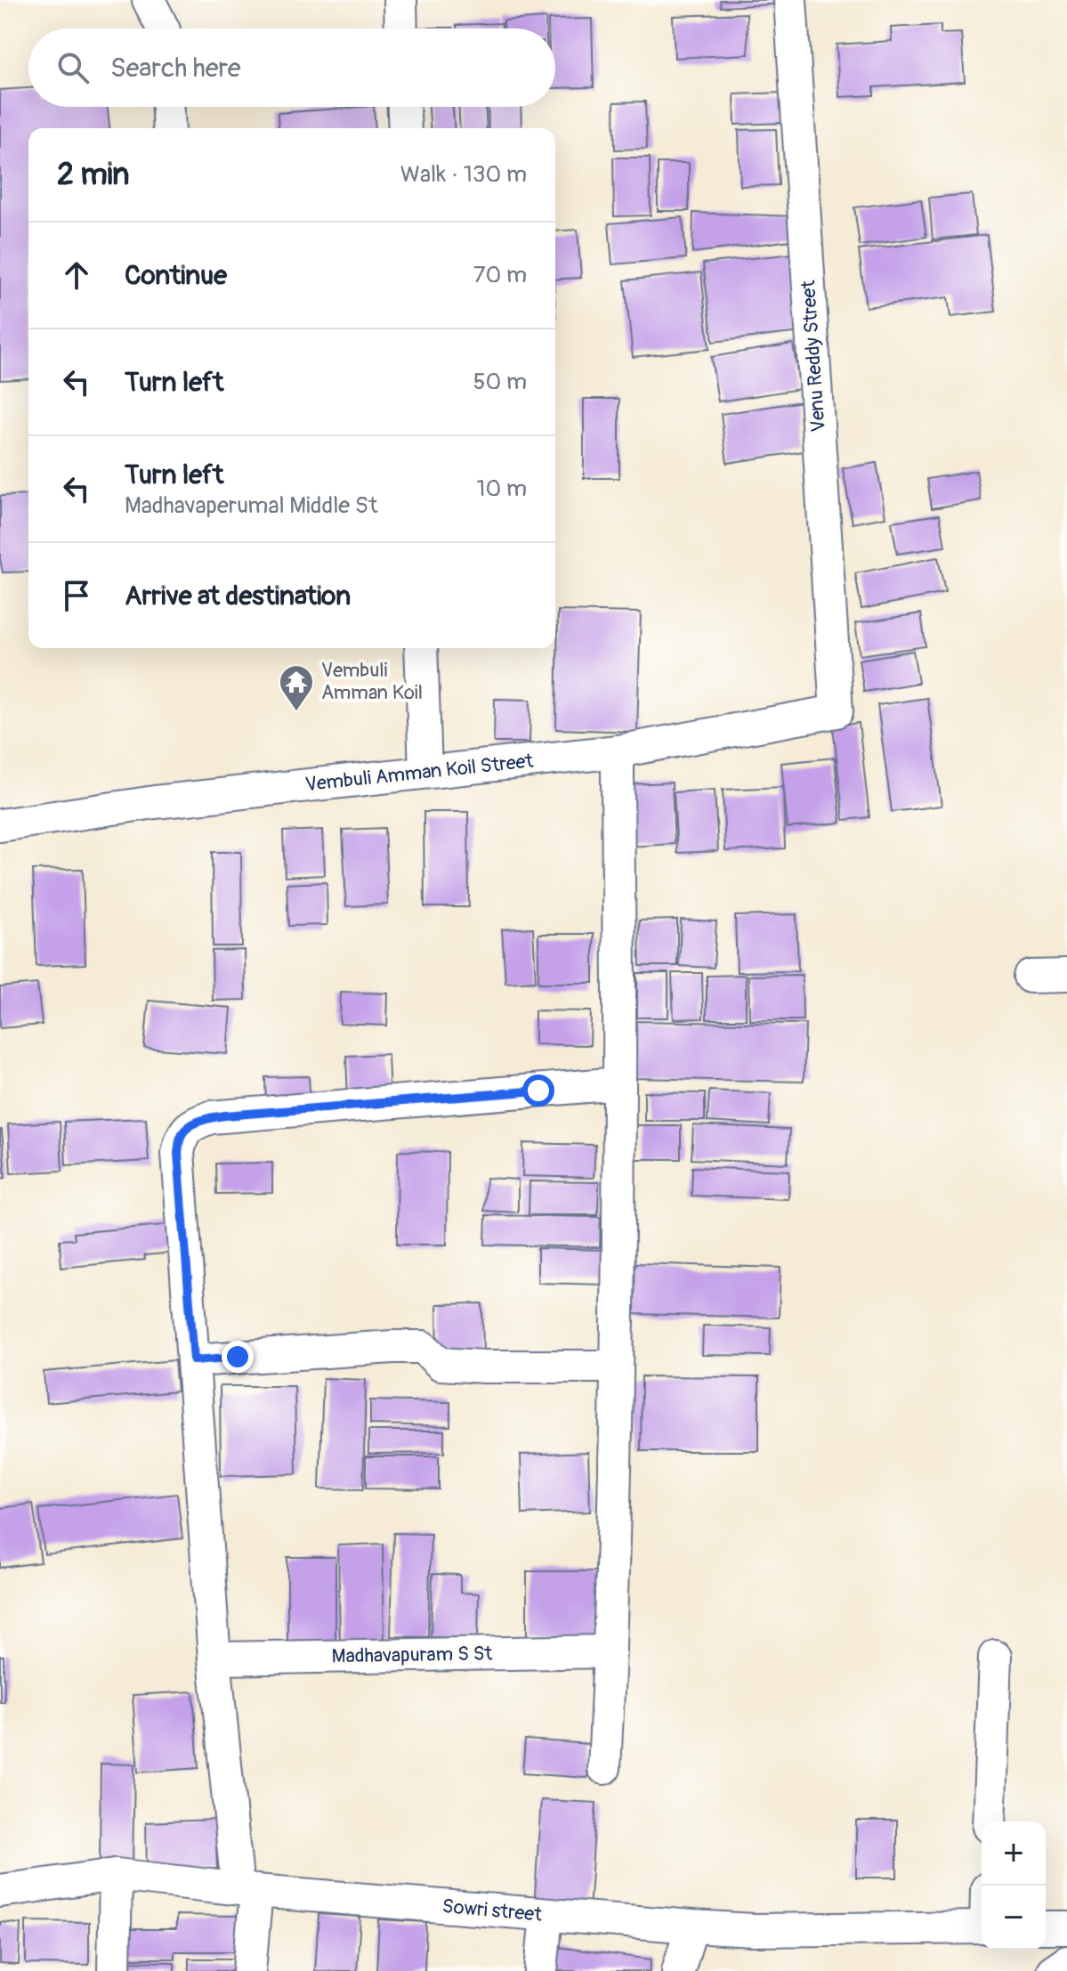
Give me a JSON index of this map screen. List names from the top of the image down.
{
  "streets": {
    "street": [
      "Venu Reddy Street",
      "Vembuli Amman Koil Street",
      "Madhavapuram S St",
      "Sowri street"
    ]
  },
  "crossings": [
    ["Venu Reddy Street", "Vembuli Amman Koil Street"]
  ],
  "places": {
    "temple": ["Vembuli Amman Koil"]
  },
  "page": {
    "search": "Search here",
    "heading": ["2 min", "Walk · 130 m"],
    "list": [
      ["Continue", "70 m"],
      ["Turn left", "50 m"],
      ["Turn left", "Madhavaperumal Middle St", "10 m"],
      "Arrive at destination"
    ],
    "map_buttons": ["+", "−"]
  }
}
